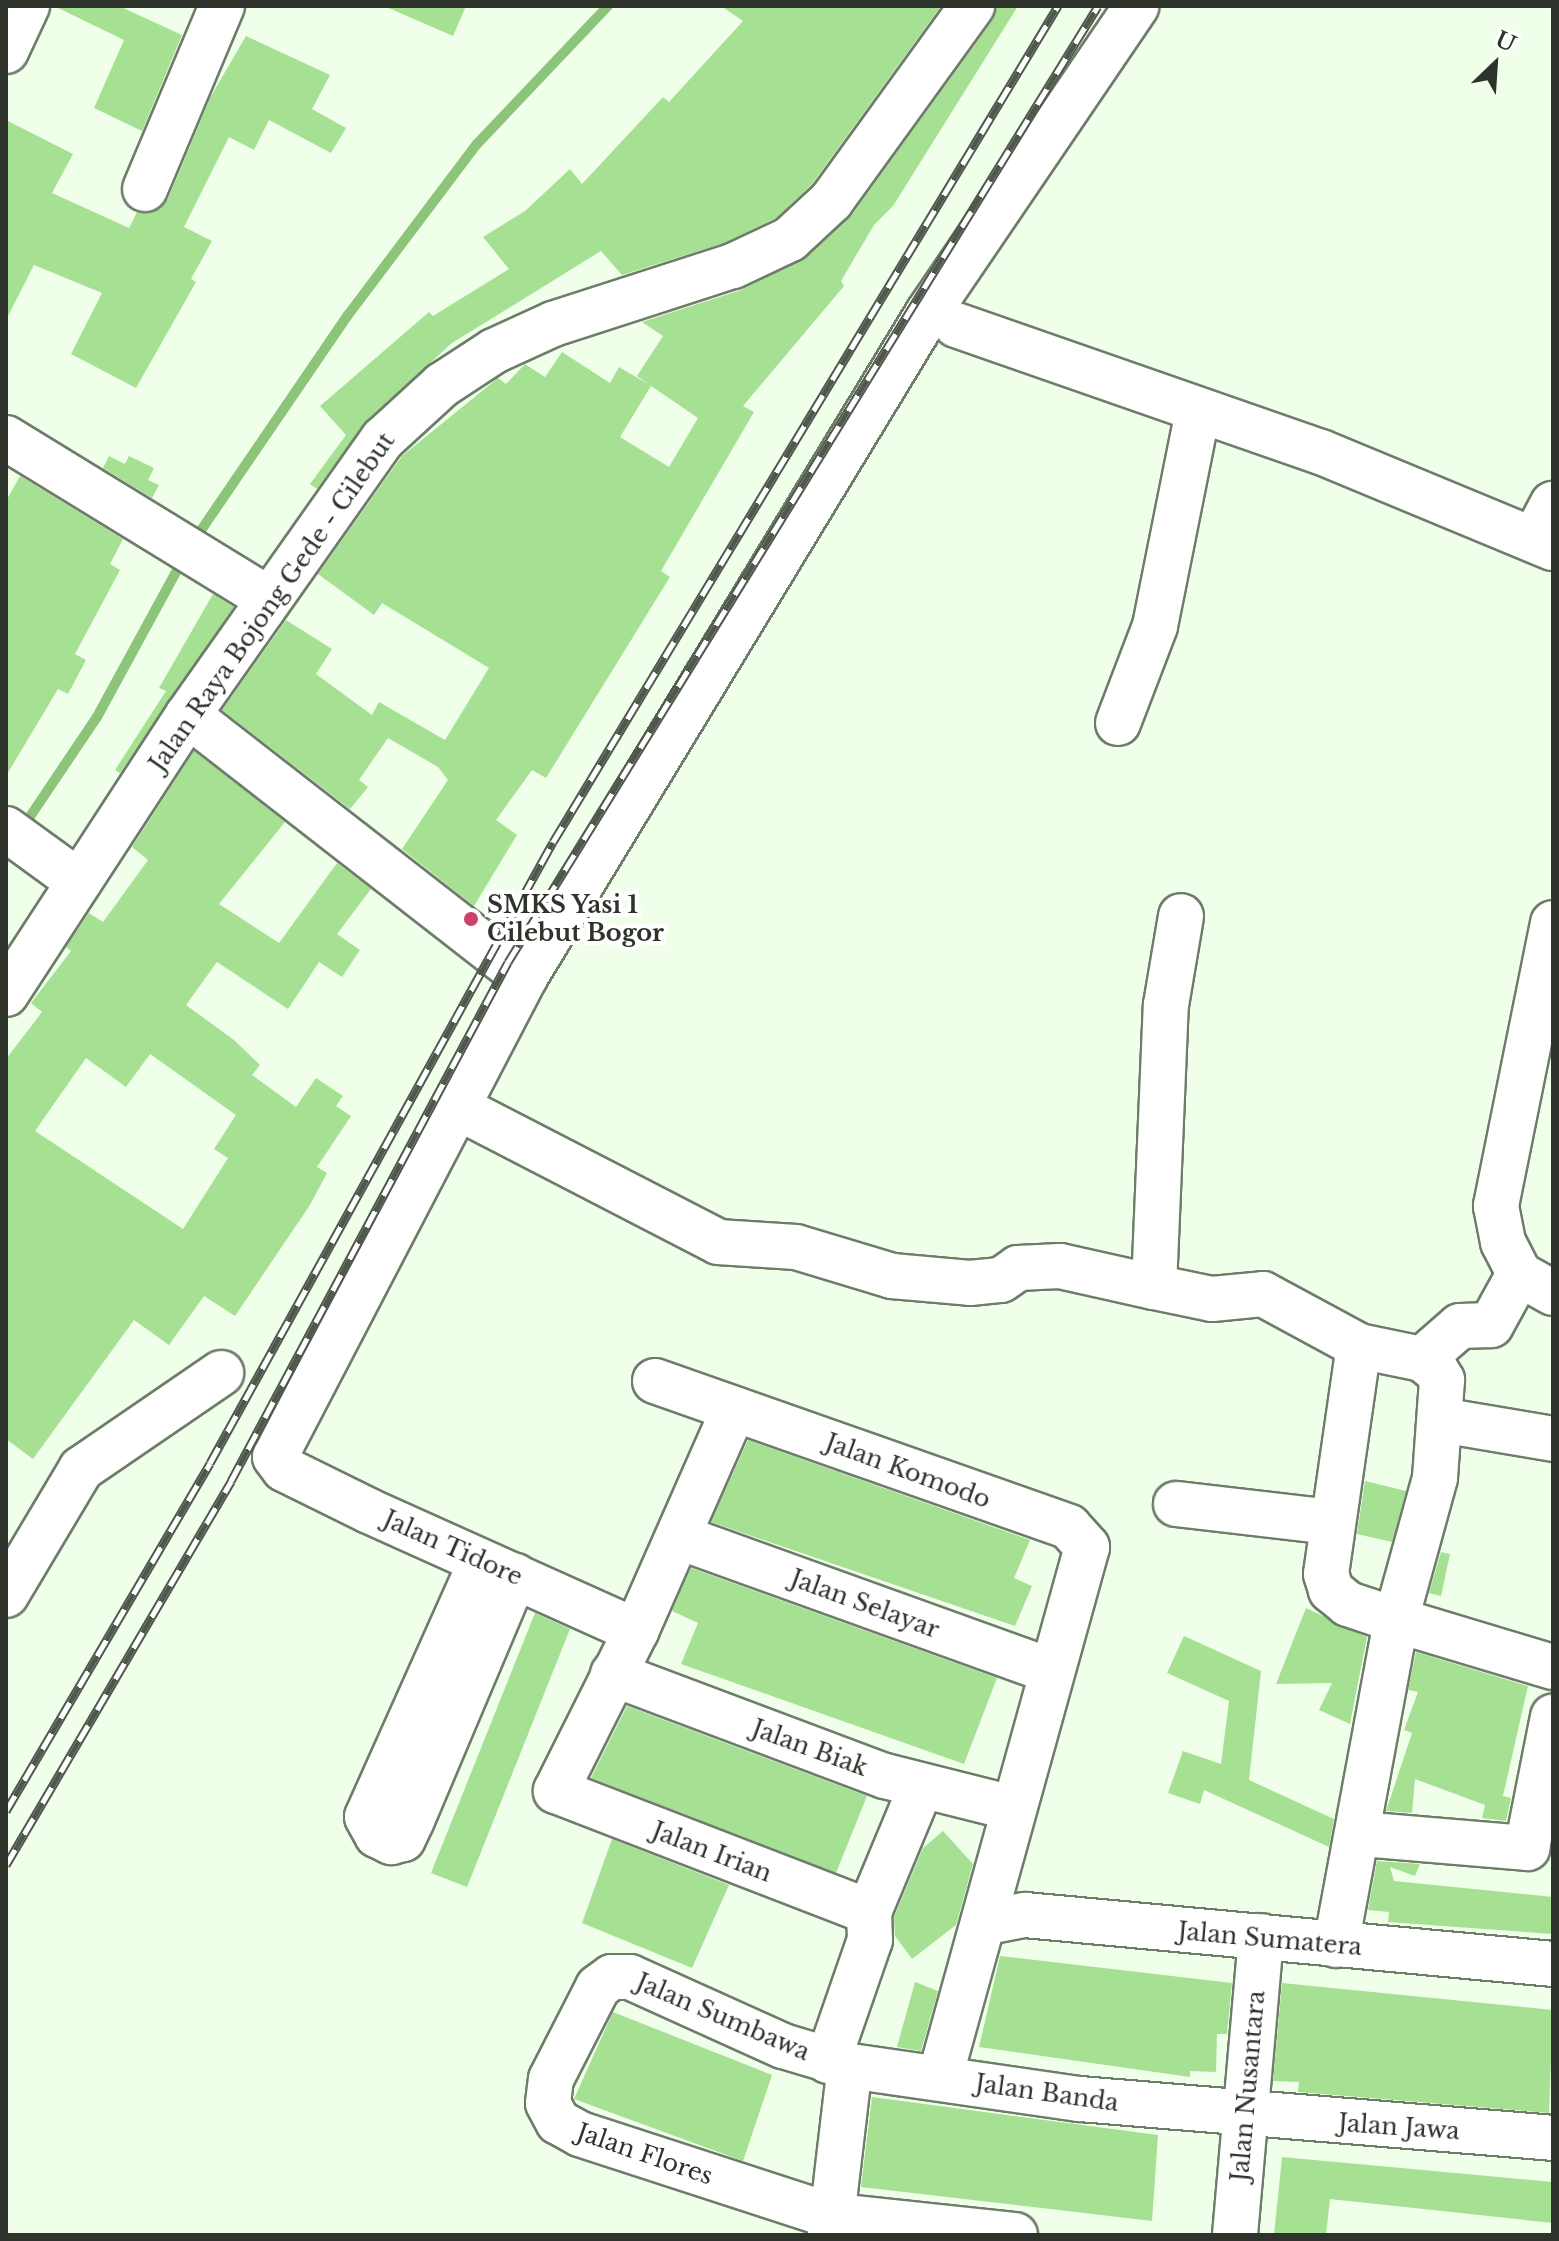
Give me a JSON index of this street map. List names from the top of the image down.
{
  "streets": {
    "street": [
      "Jalan Raya Bojong Gede - Cilebut",
      "Jalan Komodo",
      "Jalan Tidore",
      "Jalan Selayar",
      "Jalan Biak",
      "Jalan Irian",
      "Jalan Sumatera",
      "Jalan Sumbawa",
      "Jalan Nusantara",
      "Jalan Banda",
      "Jalan Jawa",
      "Jalan Flores"
    ]
  },
  "crossings": [
    ["Jalan Komodo", "Jalan Selayar"],
    ["Jalan Biak", "Jalan Irian"],
    ["Jalan Sumatera", "Jalan Nusantara"],
    ["Jalan Sumbawa", "Jalan Banda"],
    ["Jalan Sumbawa", "Jalan Flores"],
    ["Jalan Nusantara", "Jalan Banda"],
    ["Jalan Nusantara", "Jalan Jawa"],
    ["Jalan Banda", "Jalan Jawa"]
  ],
  "places": ["SMKS Yasi 1 Cilebut Bogor"],
  "north": "top right"
}
